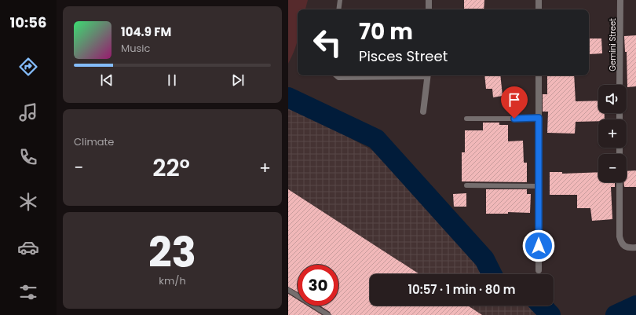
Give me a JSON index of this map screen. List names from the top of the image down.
{
  "streets": {
    "street": ["Gemini Street"]
  },
  "page": {
    "tabs": "10:56",
    "turn": ["70 m", "Pisces Street"],
    "song": ["104.9 FM", "Music"],
    "map_buttons": ["+", "−"],
    "tile": [
      "Climate",
      ["23", "km/h"]
    ],
    "heat": ["−", "22°", "+"],
    "limit": "30",
    "trip": "10:57 · 1 min · 80 m"
  }
}
